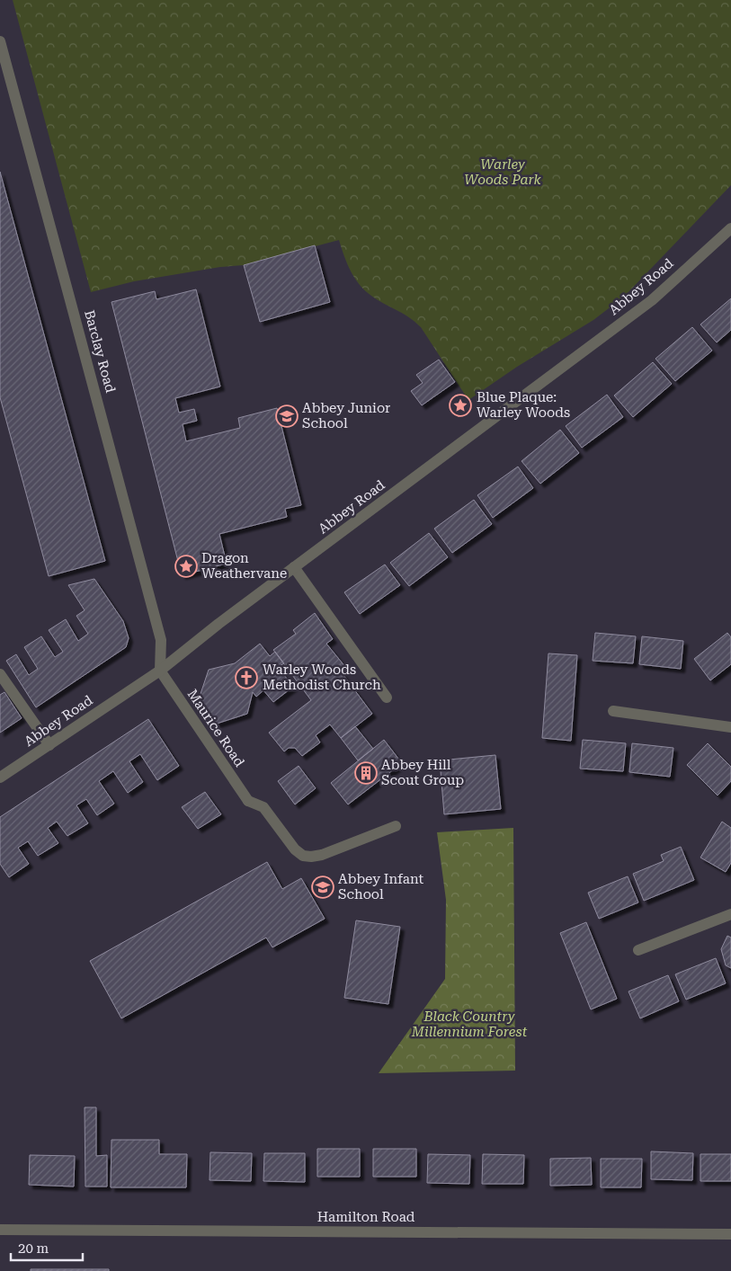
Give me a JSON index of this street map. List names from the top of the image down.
{
  "streets": {
    "street": [
      "Abbey Road",
      "Barclay Road",
      "Maurice Road",
      "Hamilton Road"
    ]
  },
  "crossings": [
    ["Abbey Road", "Barclay Road"],
    ["Abbey Road", "Maurice Road"],
    ["Barclay Road", "Maurice Road"]
  ],
  "parks": ["Warley Woods Park", "Black Country Millennium Forest"],
  "places": {
    "place": ["Blue Plaque: Warley Woods", "Dragon Weathervane"],
    "school or university": ["Abbey Junior School", "Abbey Infant School"],
    "church": ["Warley Woods Methodist Church"],
    "building": ["Abbey Hill Scout Group"]
  },
  "scale_bar": "20 m"
}
